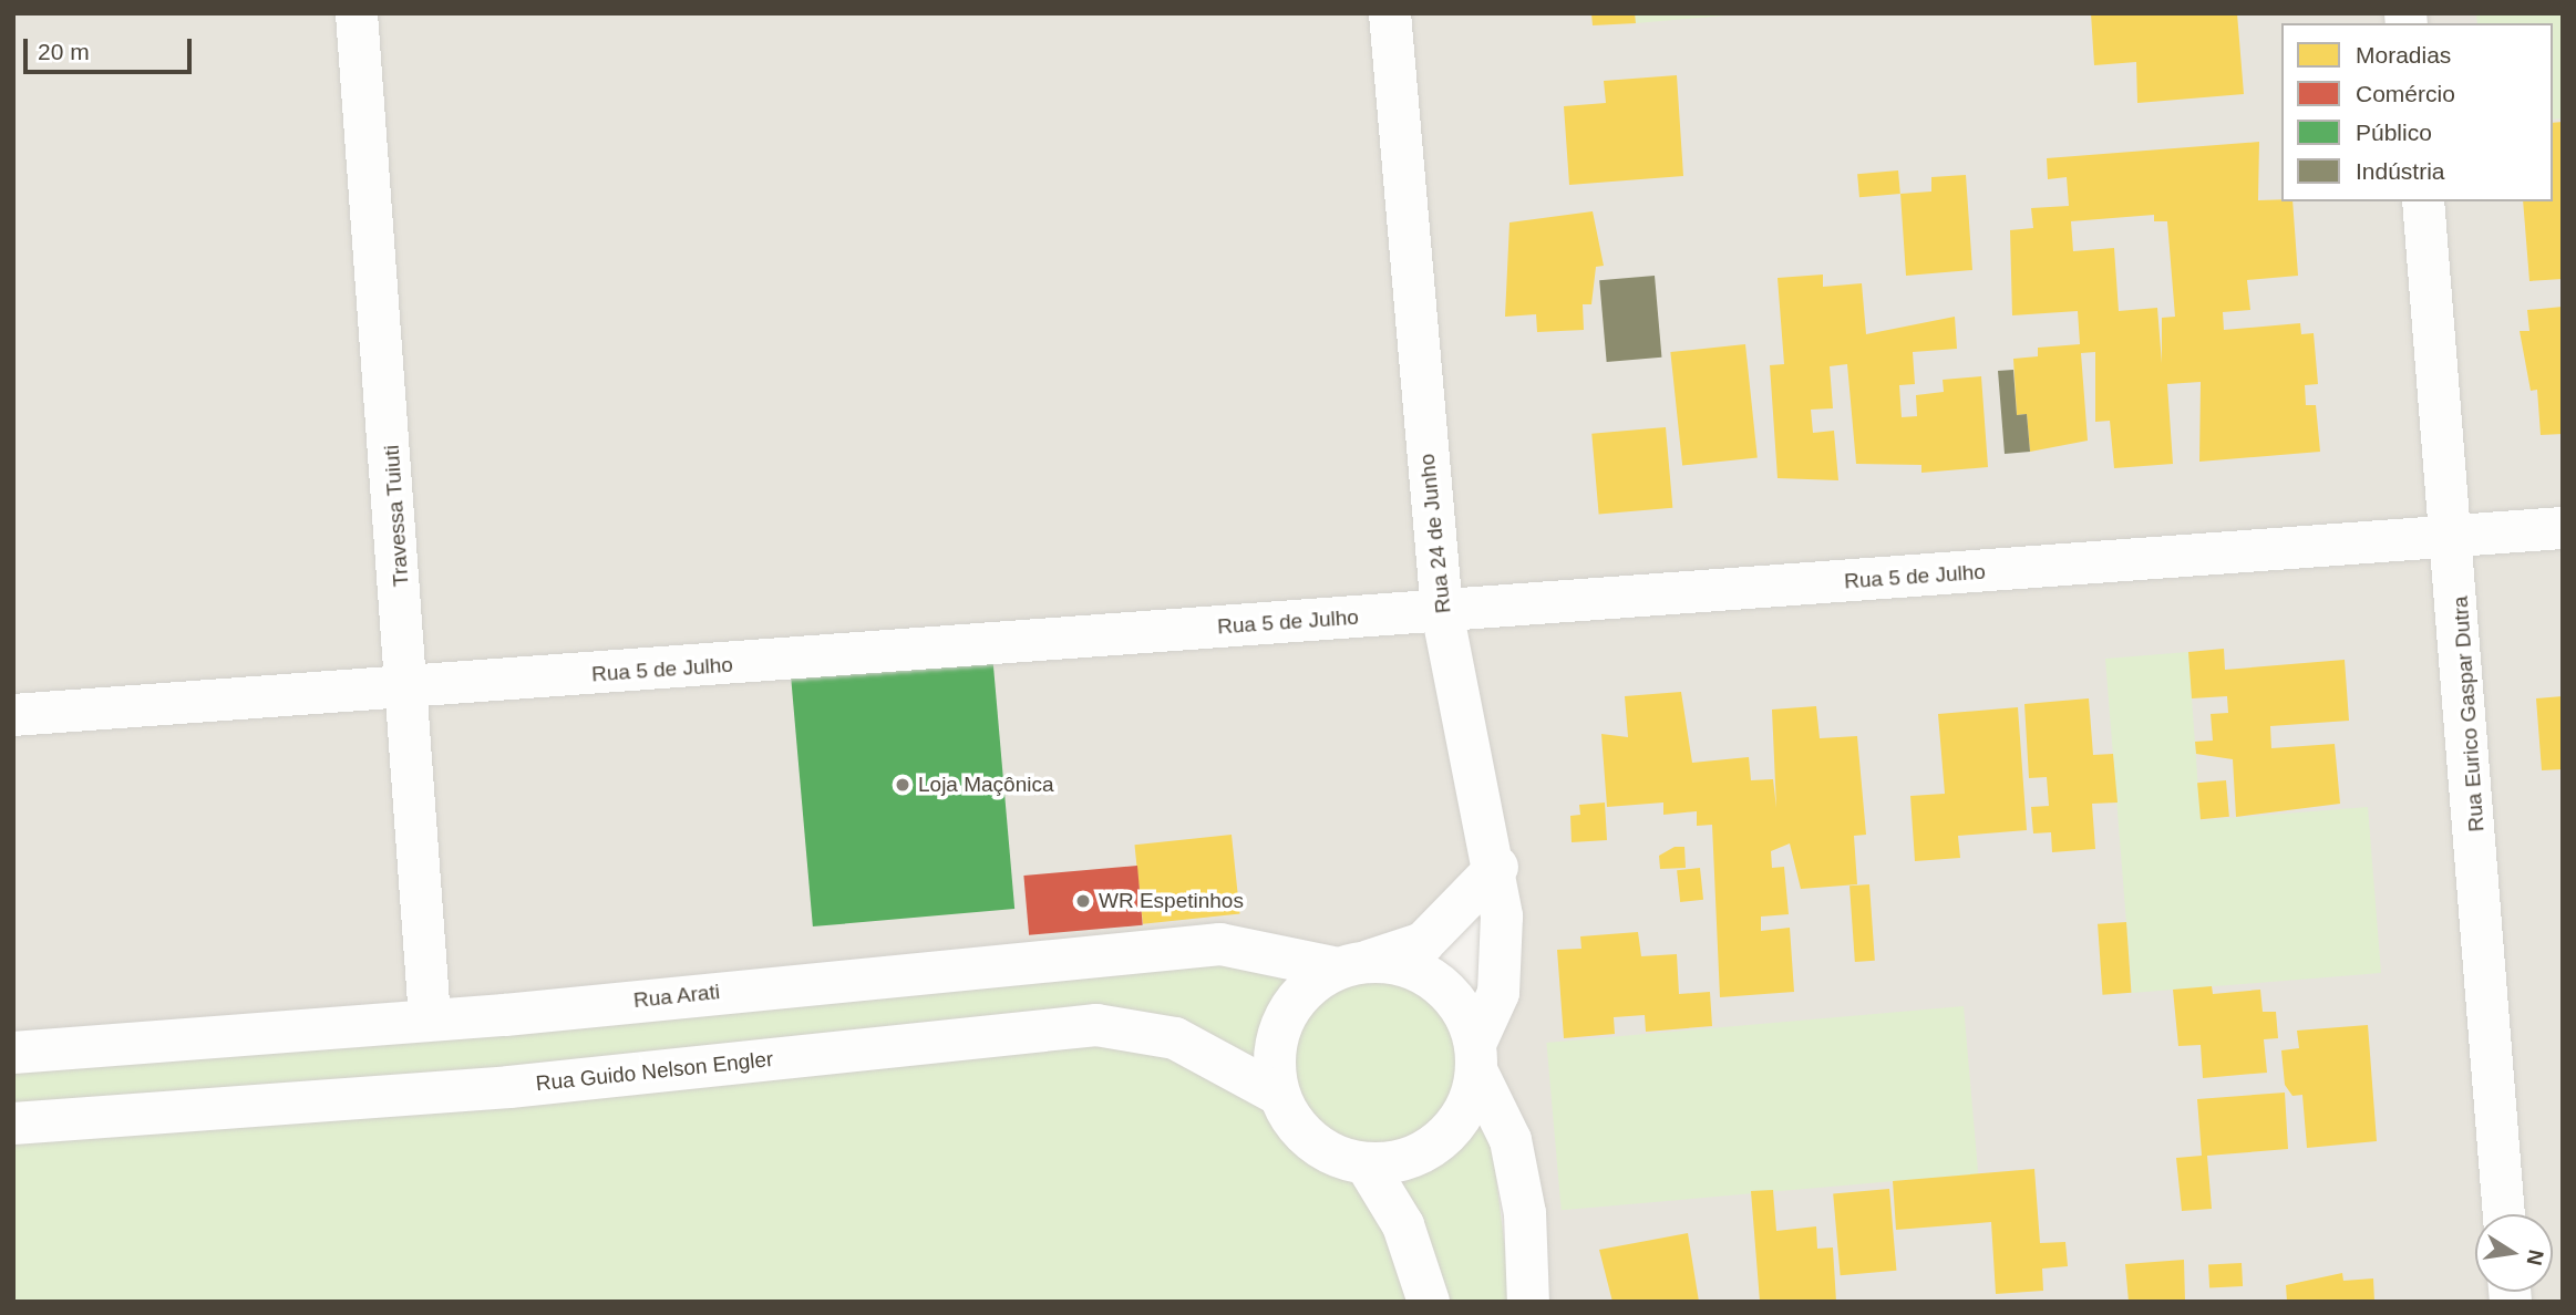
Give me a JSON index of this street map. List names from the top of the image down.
{
  "streets": {
    "street": [
      "Travessa Tuiuti",
      "Rua 24 de Junho",
      "Rua 5 de Julho",
      "Rua Eurico Gaspar Dutra",
      "Rua Arati",
      "Rua Guido Nelson Engler"
    ]
  },
  "crossings": [
    ["Travessa Tuiuti", "Rua 5 de Julho"],
    ["Travessa Tuiuti", "Rua Arati"],
    ["Rua 24 de Junho", "Rua 5 de Julho"],
    ["Rua 24 de Junho", "Rua Arati"],
    ["Rua 24 de Junho", "Rua Guido Nelson Engler"],
    ["Rua 5 de Julho", "Rua Eurico Gaspar Dutra"],
    ["Rua Arati", "Rua Guido Nelson Engler"]
  ],
  "places": ["Loja Maçônica", "WR Espetinhos"],
  "legend": [
    "Moradias",
    "Comércio",
    "Público",
    "Indústria"
  ],
  "scale_bar": "20 m",
  "north": "right"
}
